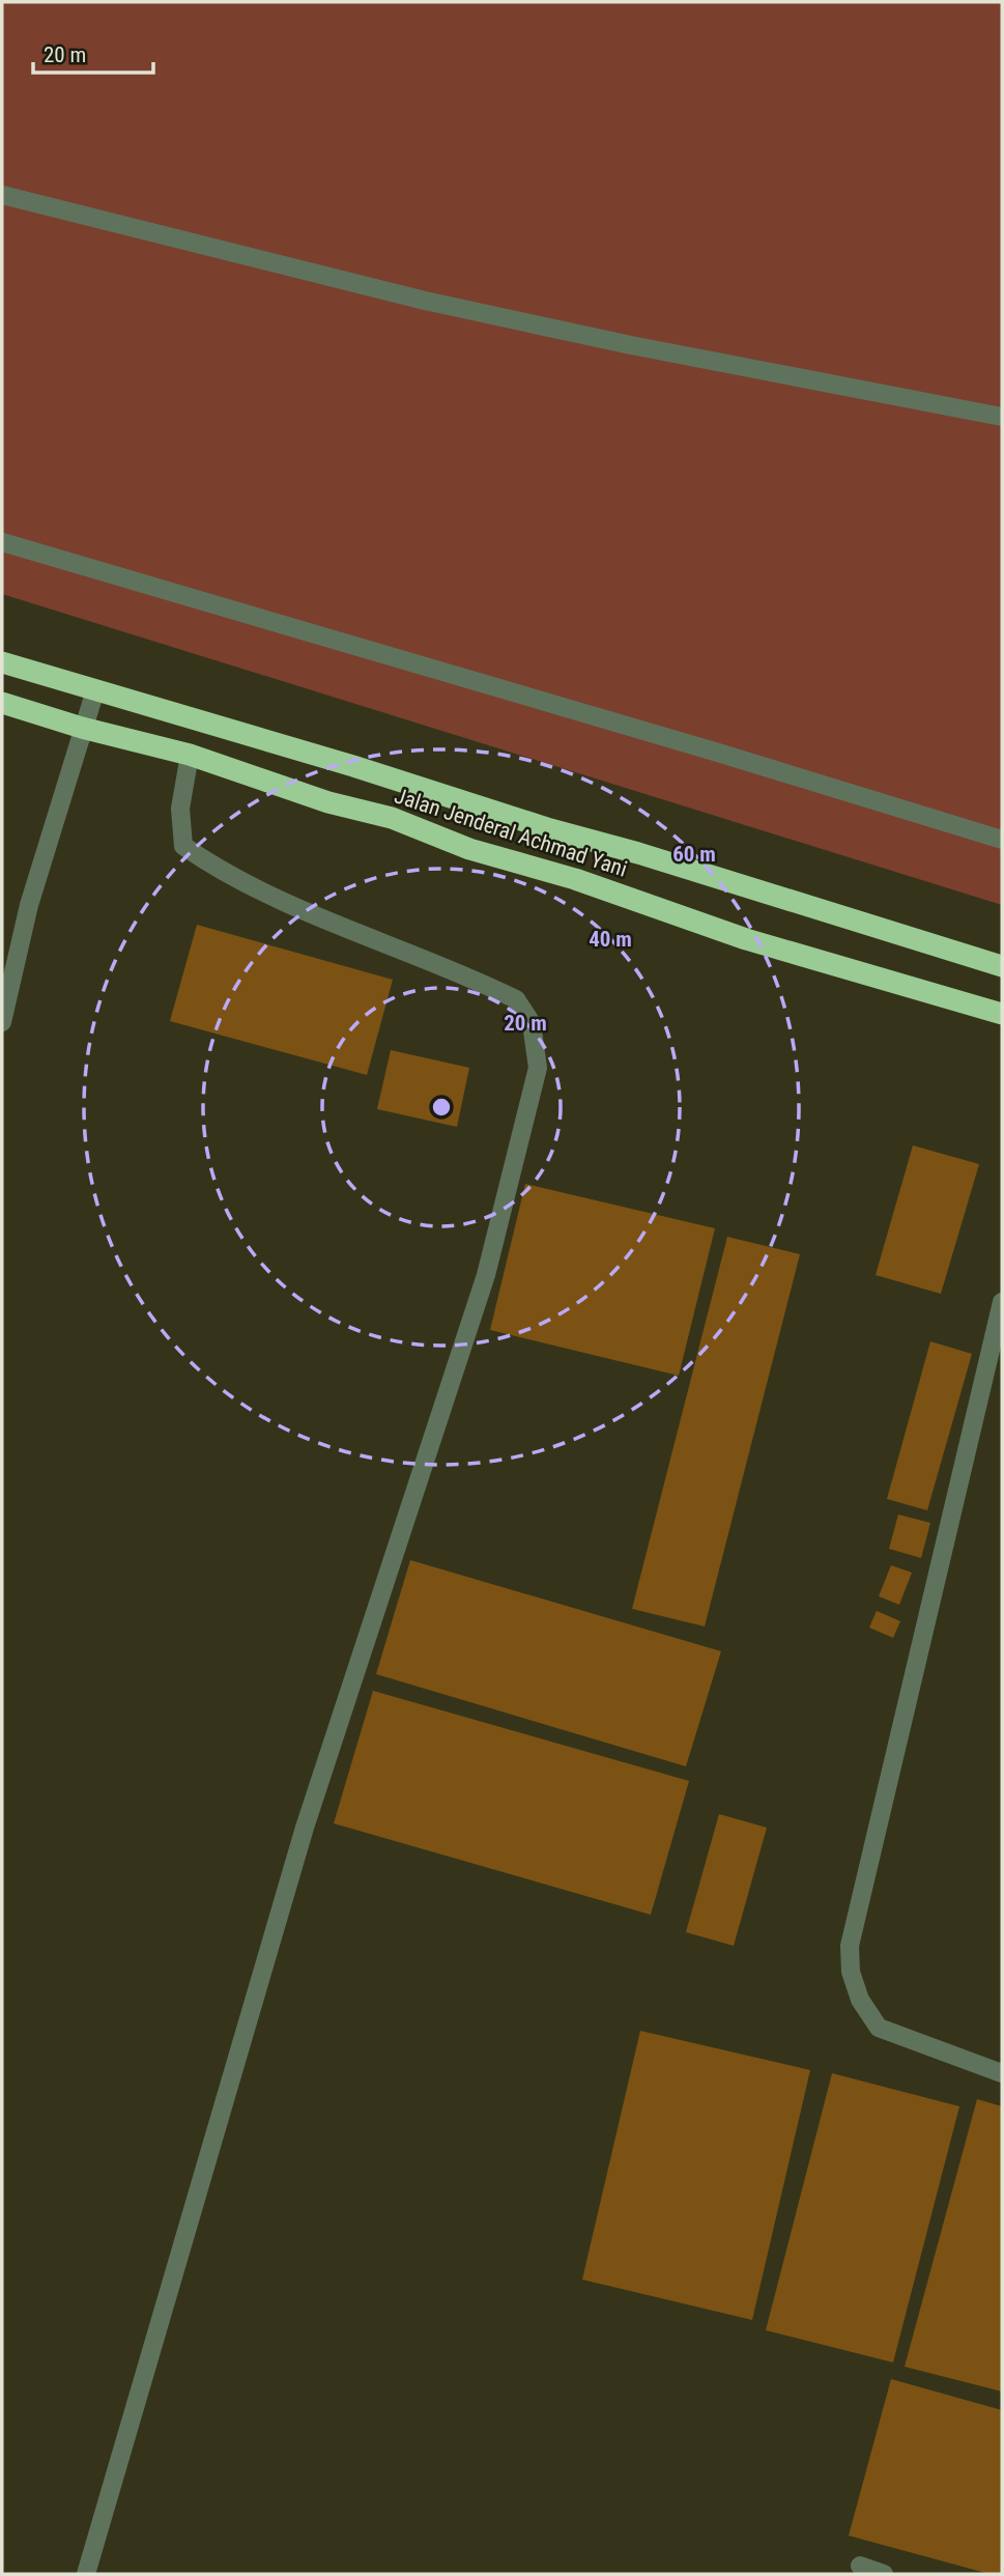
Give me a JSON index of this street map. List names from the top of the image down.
{
  "streets": {
    "highway": ["Jalan Jenderal Achmad Yani"]
  },
  "scale_bar": "20 m",
  "rings": ["60 m", "40 m", "20 m"]
}
